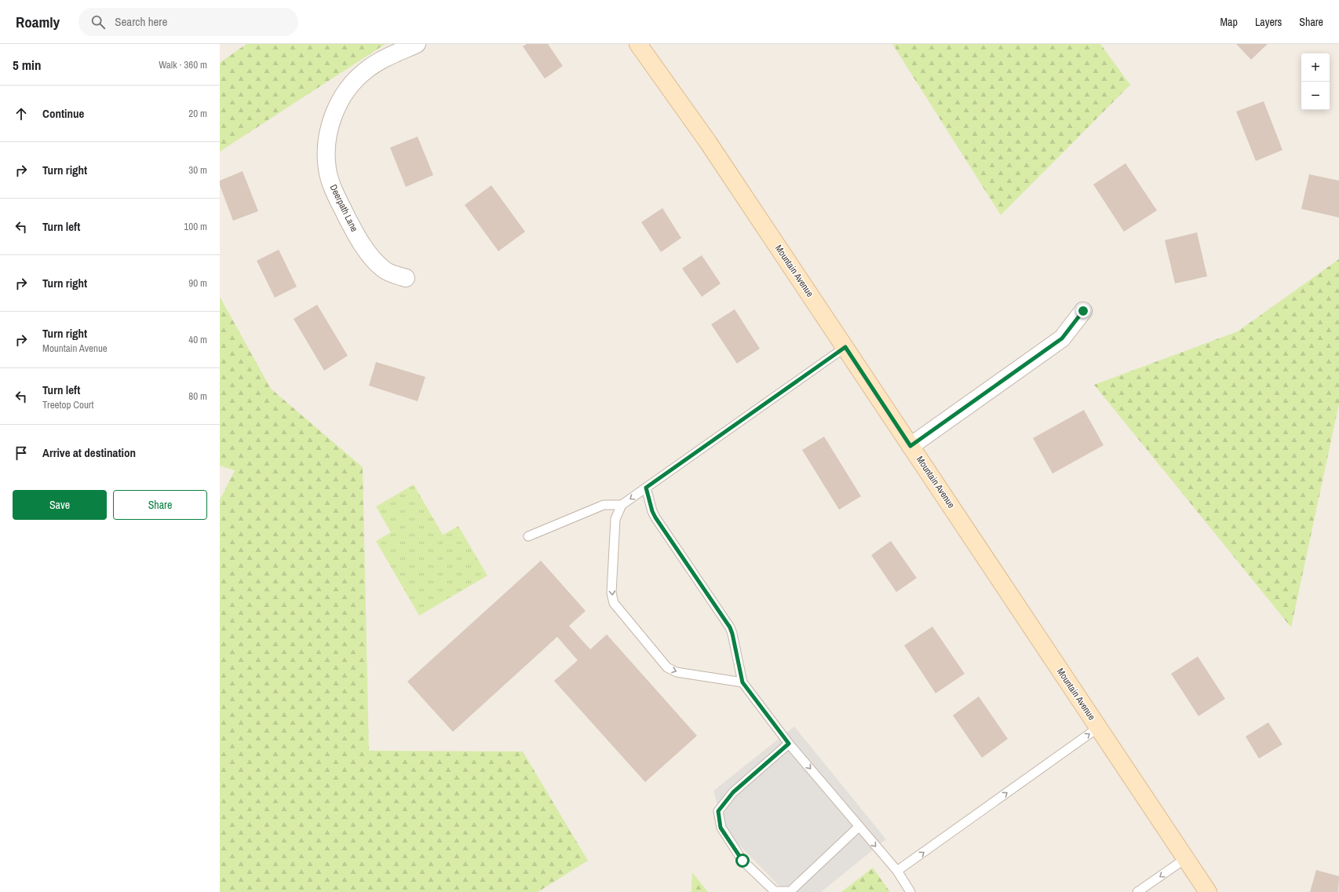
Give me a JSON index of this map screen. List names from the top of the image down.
{
  "streets": {
    "main road": ["Mountain Avenue"],
    "street": ["Deerpath Lane"]
  },
  "page": {
    "header": "Roamly",
    "search": "Search here",
    "nav": ["Map", "Layers", "Share"],
    "heading": ["5 min", "Walk · 360 m"],
    "map_buttons": ["+", "−"],
    "list": [
      ["Continue", "20 m"],
      ["Turn right", "30 m"],
      ["Turn left", "100 m"],
      ["Turn right", "90 m"],
      ["Turn right", "Mountain Avenue", "40 m"],
      ["Turn left", "Treetop Court", "80 m"],
      "Arrive at destination"
    ],
    "buttons": ["Save", "Share"]
  }
}
